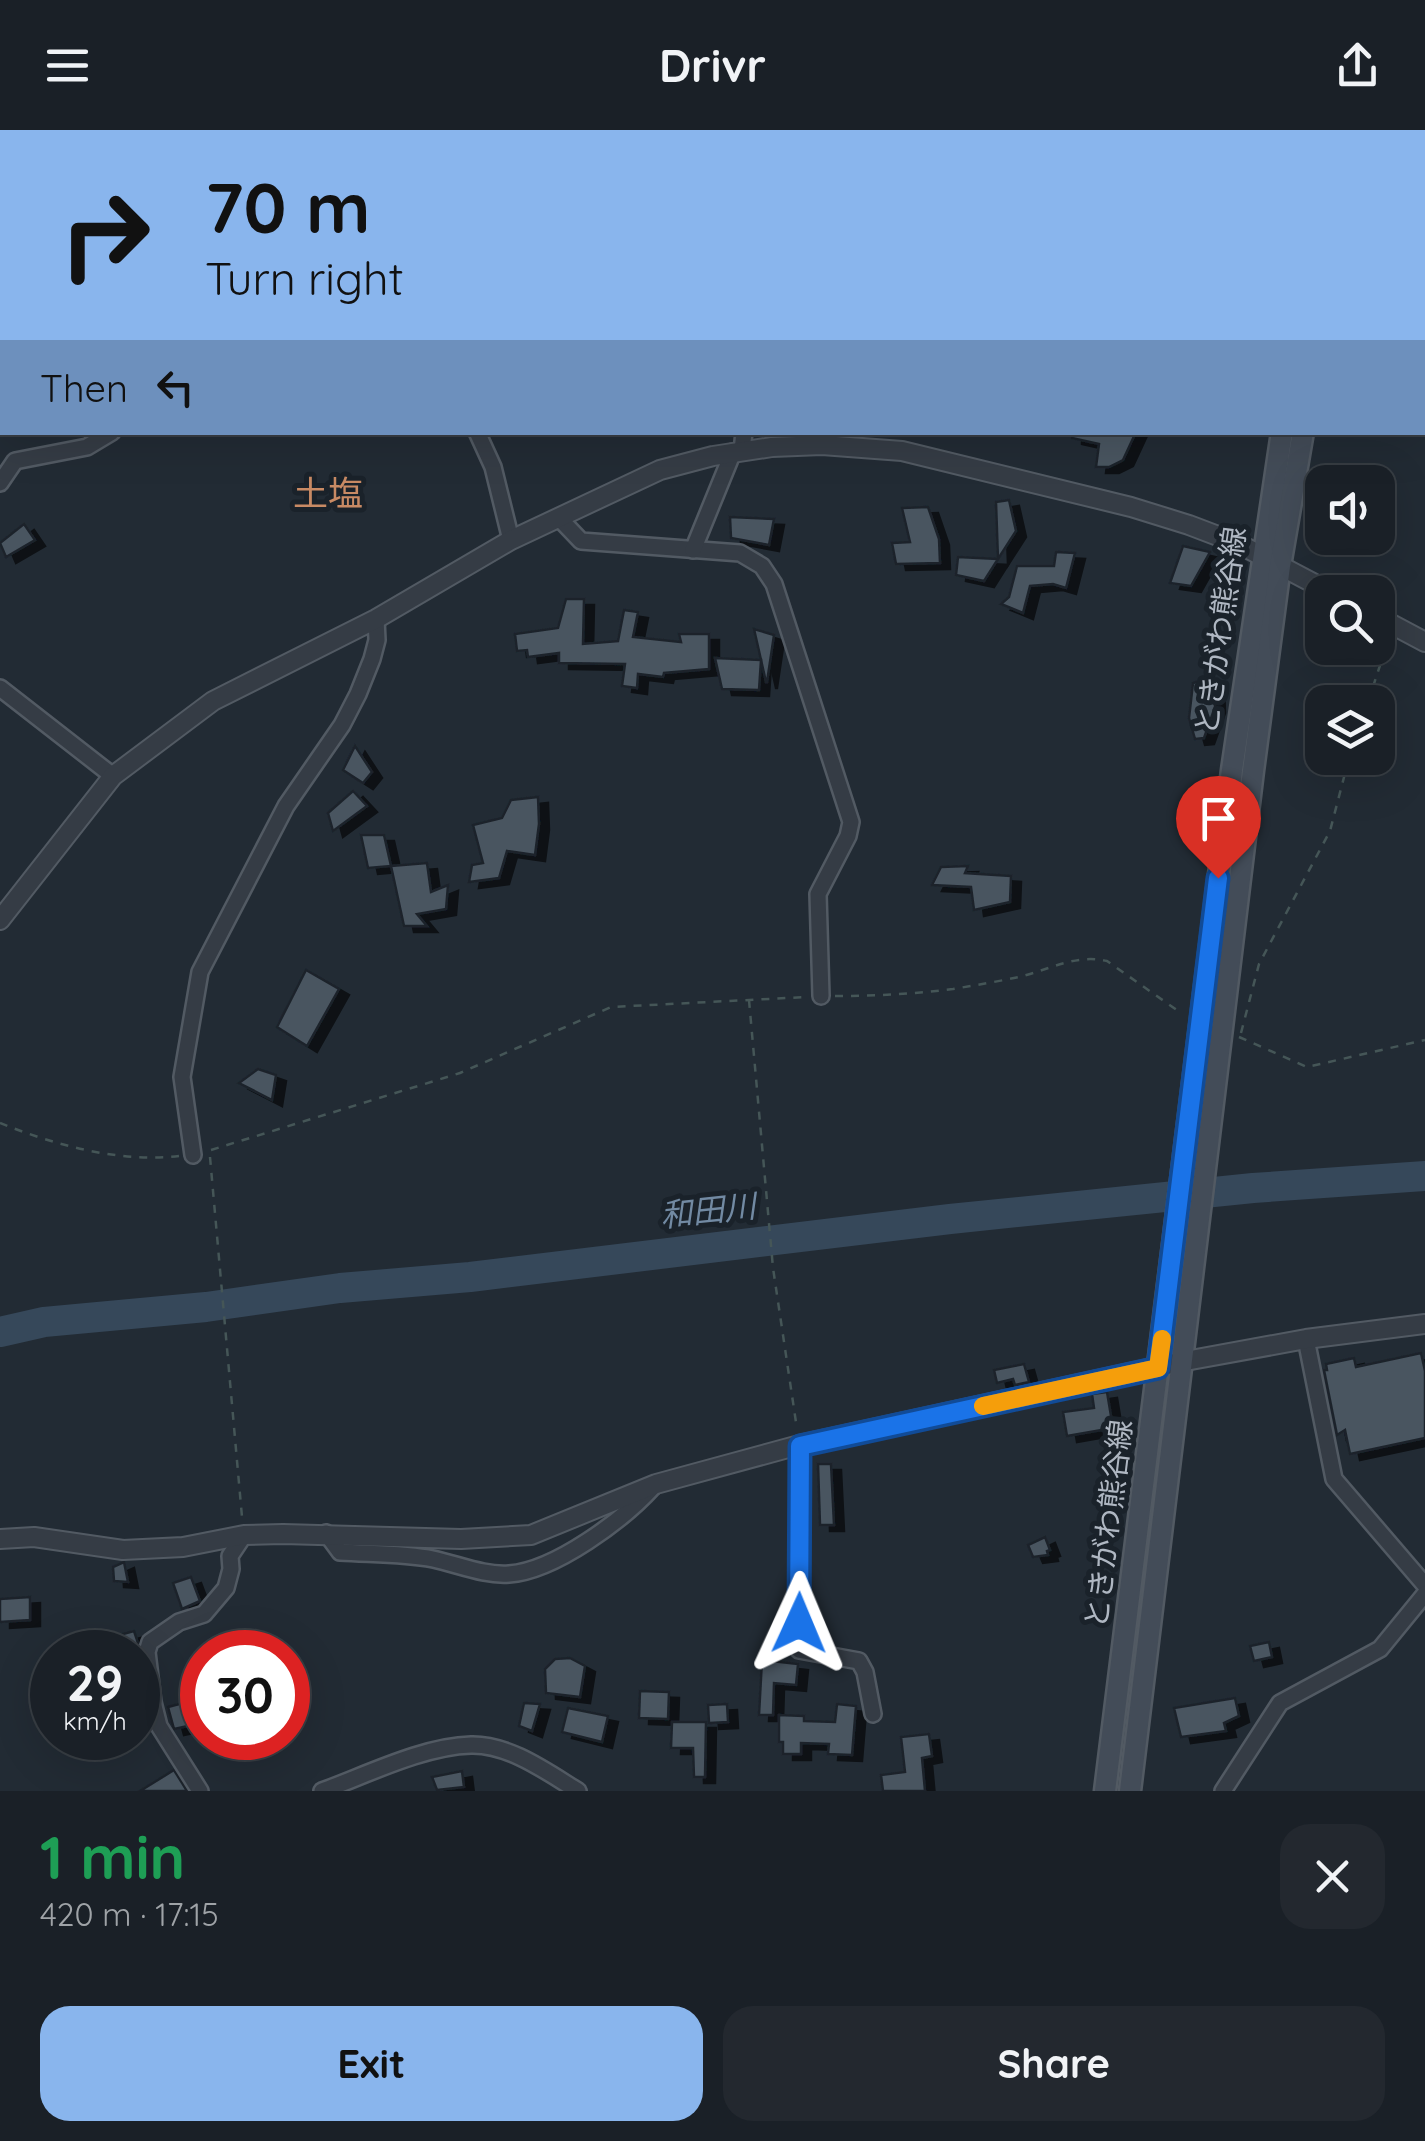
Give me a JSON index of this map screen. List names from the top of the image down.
{
  "streets": {
    "main road": ["ときがわ熊谷線"]
  },
  "districts": ["土塩"],
  "water": ["和田川"],
  "page": {
    "header": "Drivr",
    "turn": ["70 m", "Turn right"],
    "then": "Then",
    "speed": "29 km/h",
    "limit": "30",
    "heading": ["1 min", "420 m · 17:15"],
    "buttons": ["Exit", "Share"]
  }
}
